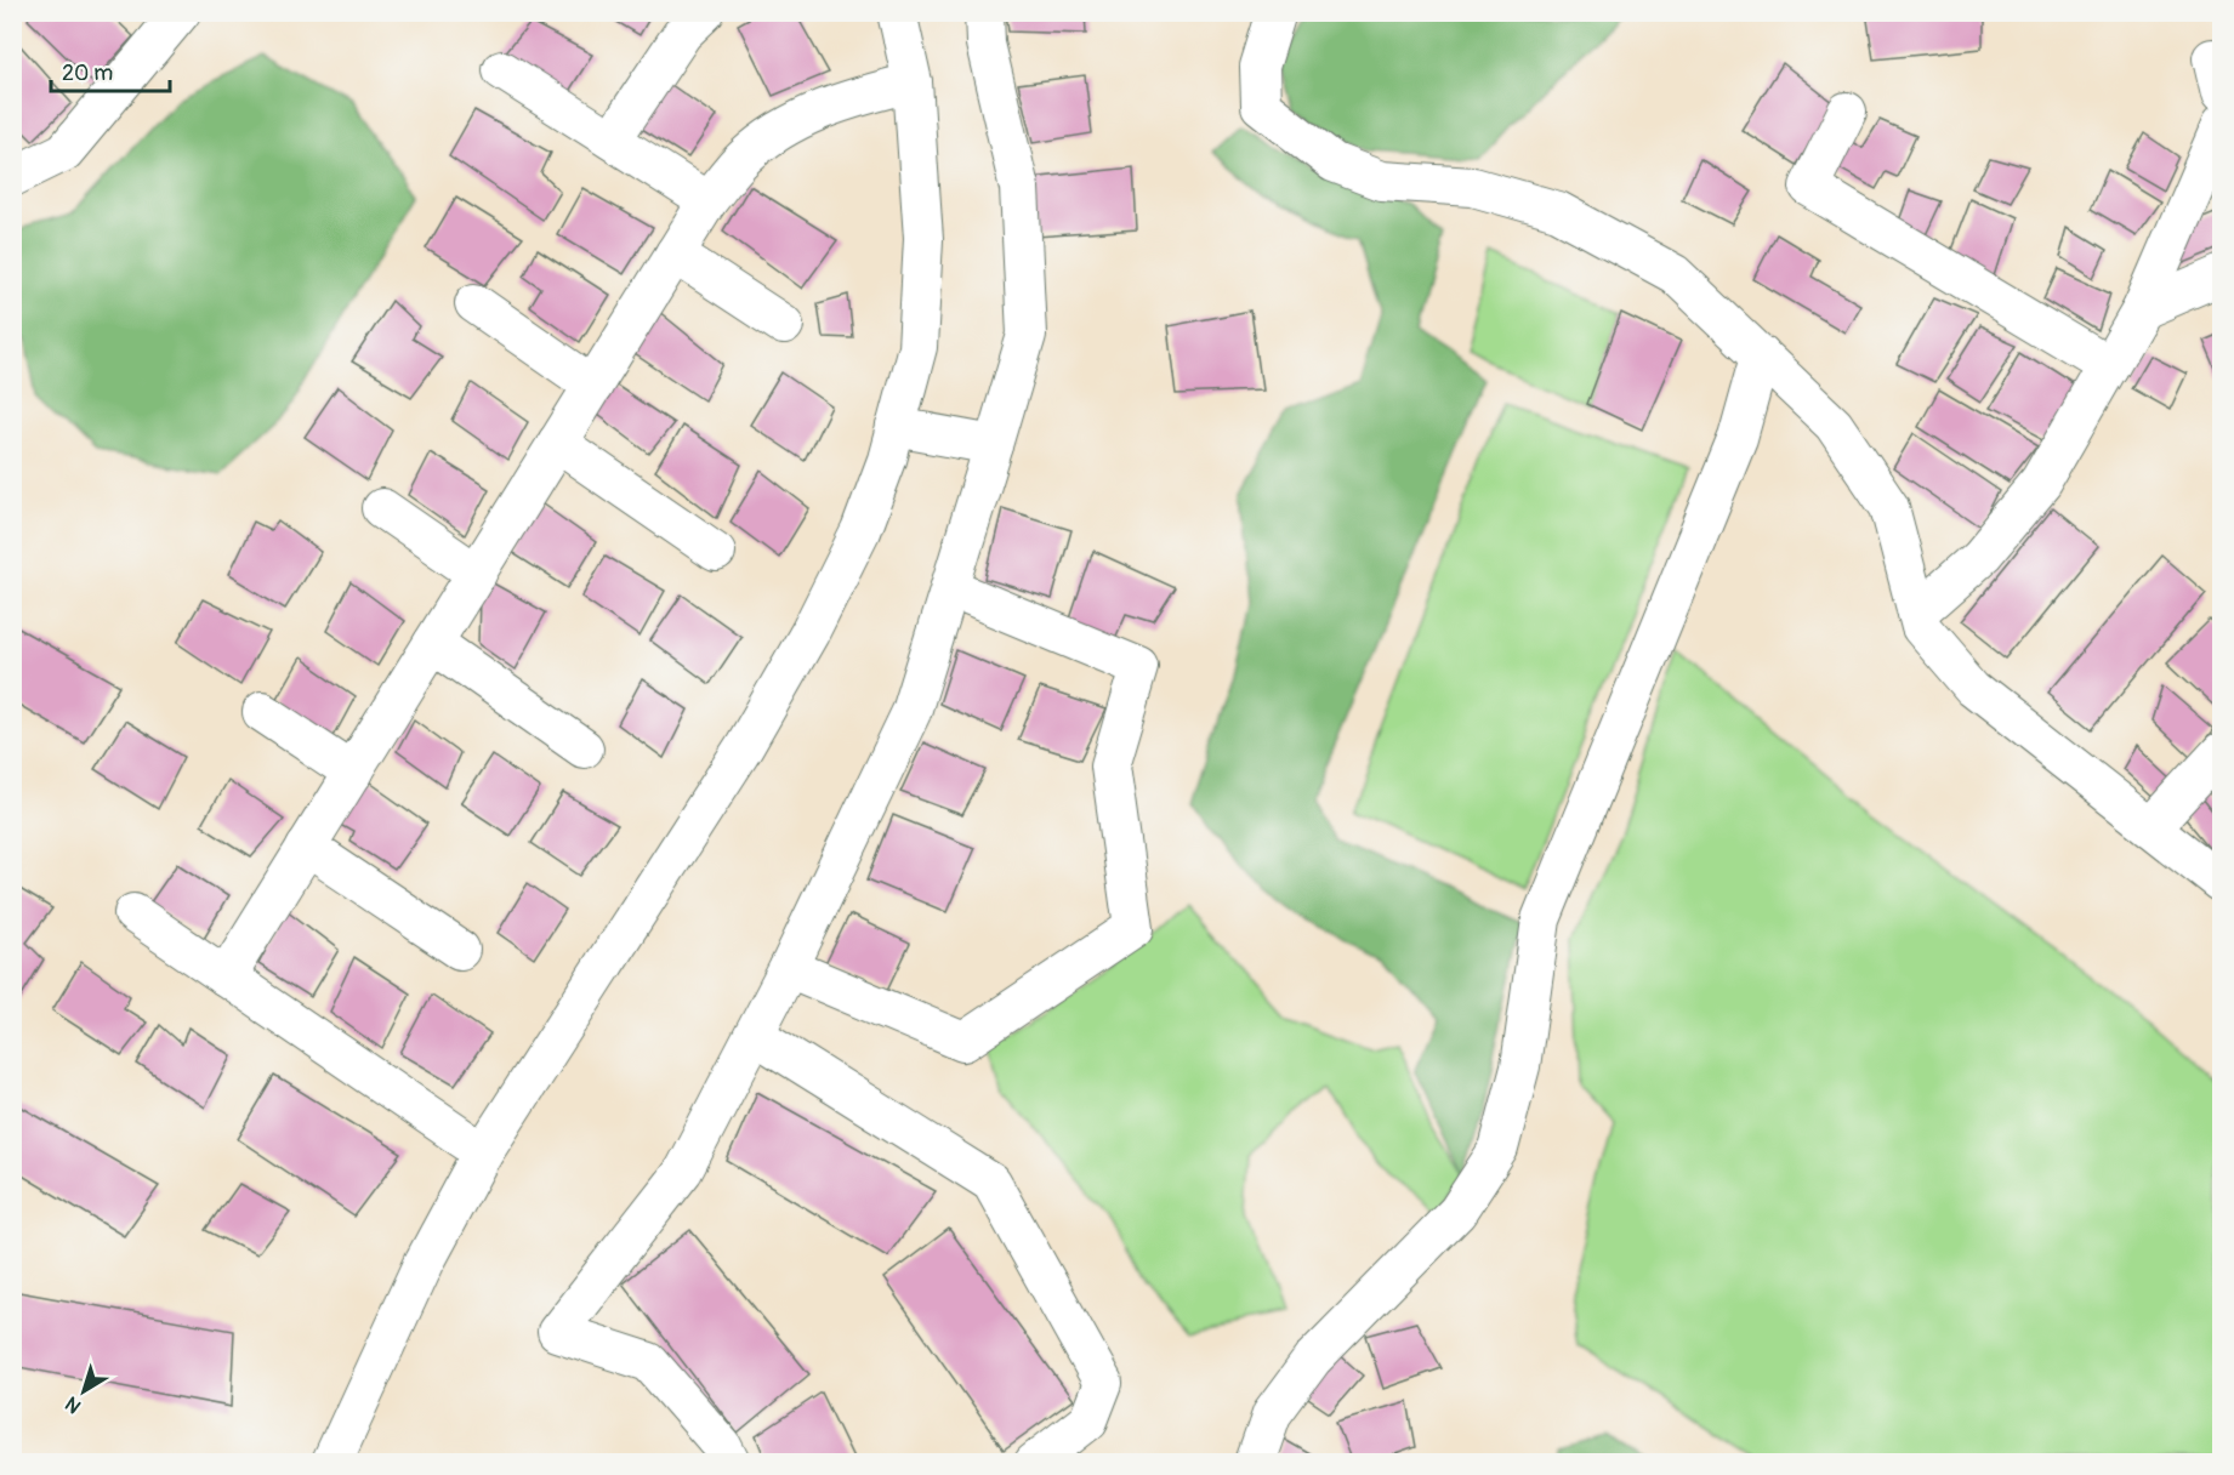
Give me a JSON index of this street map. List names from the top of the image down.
{
  "scale_bar": "20 m",
  "north": "bottom left"
}
